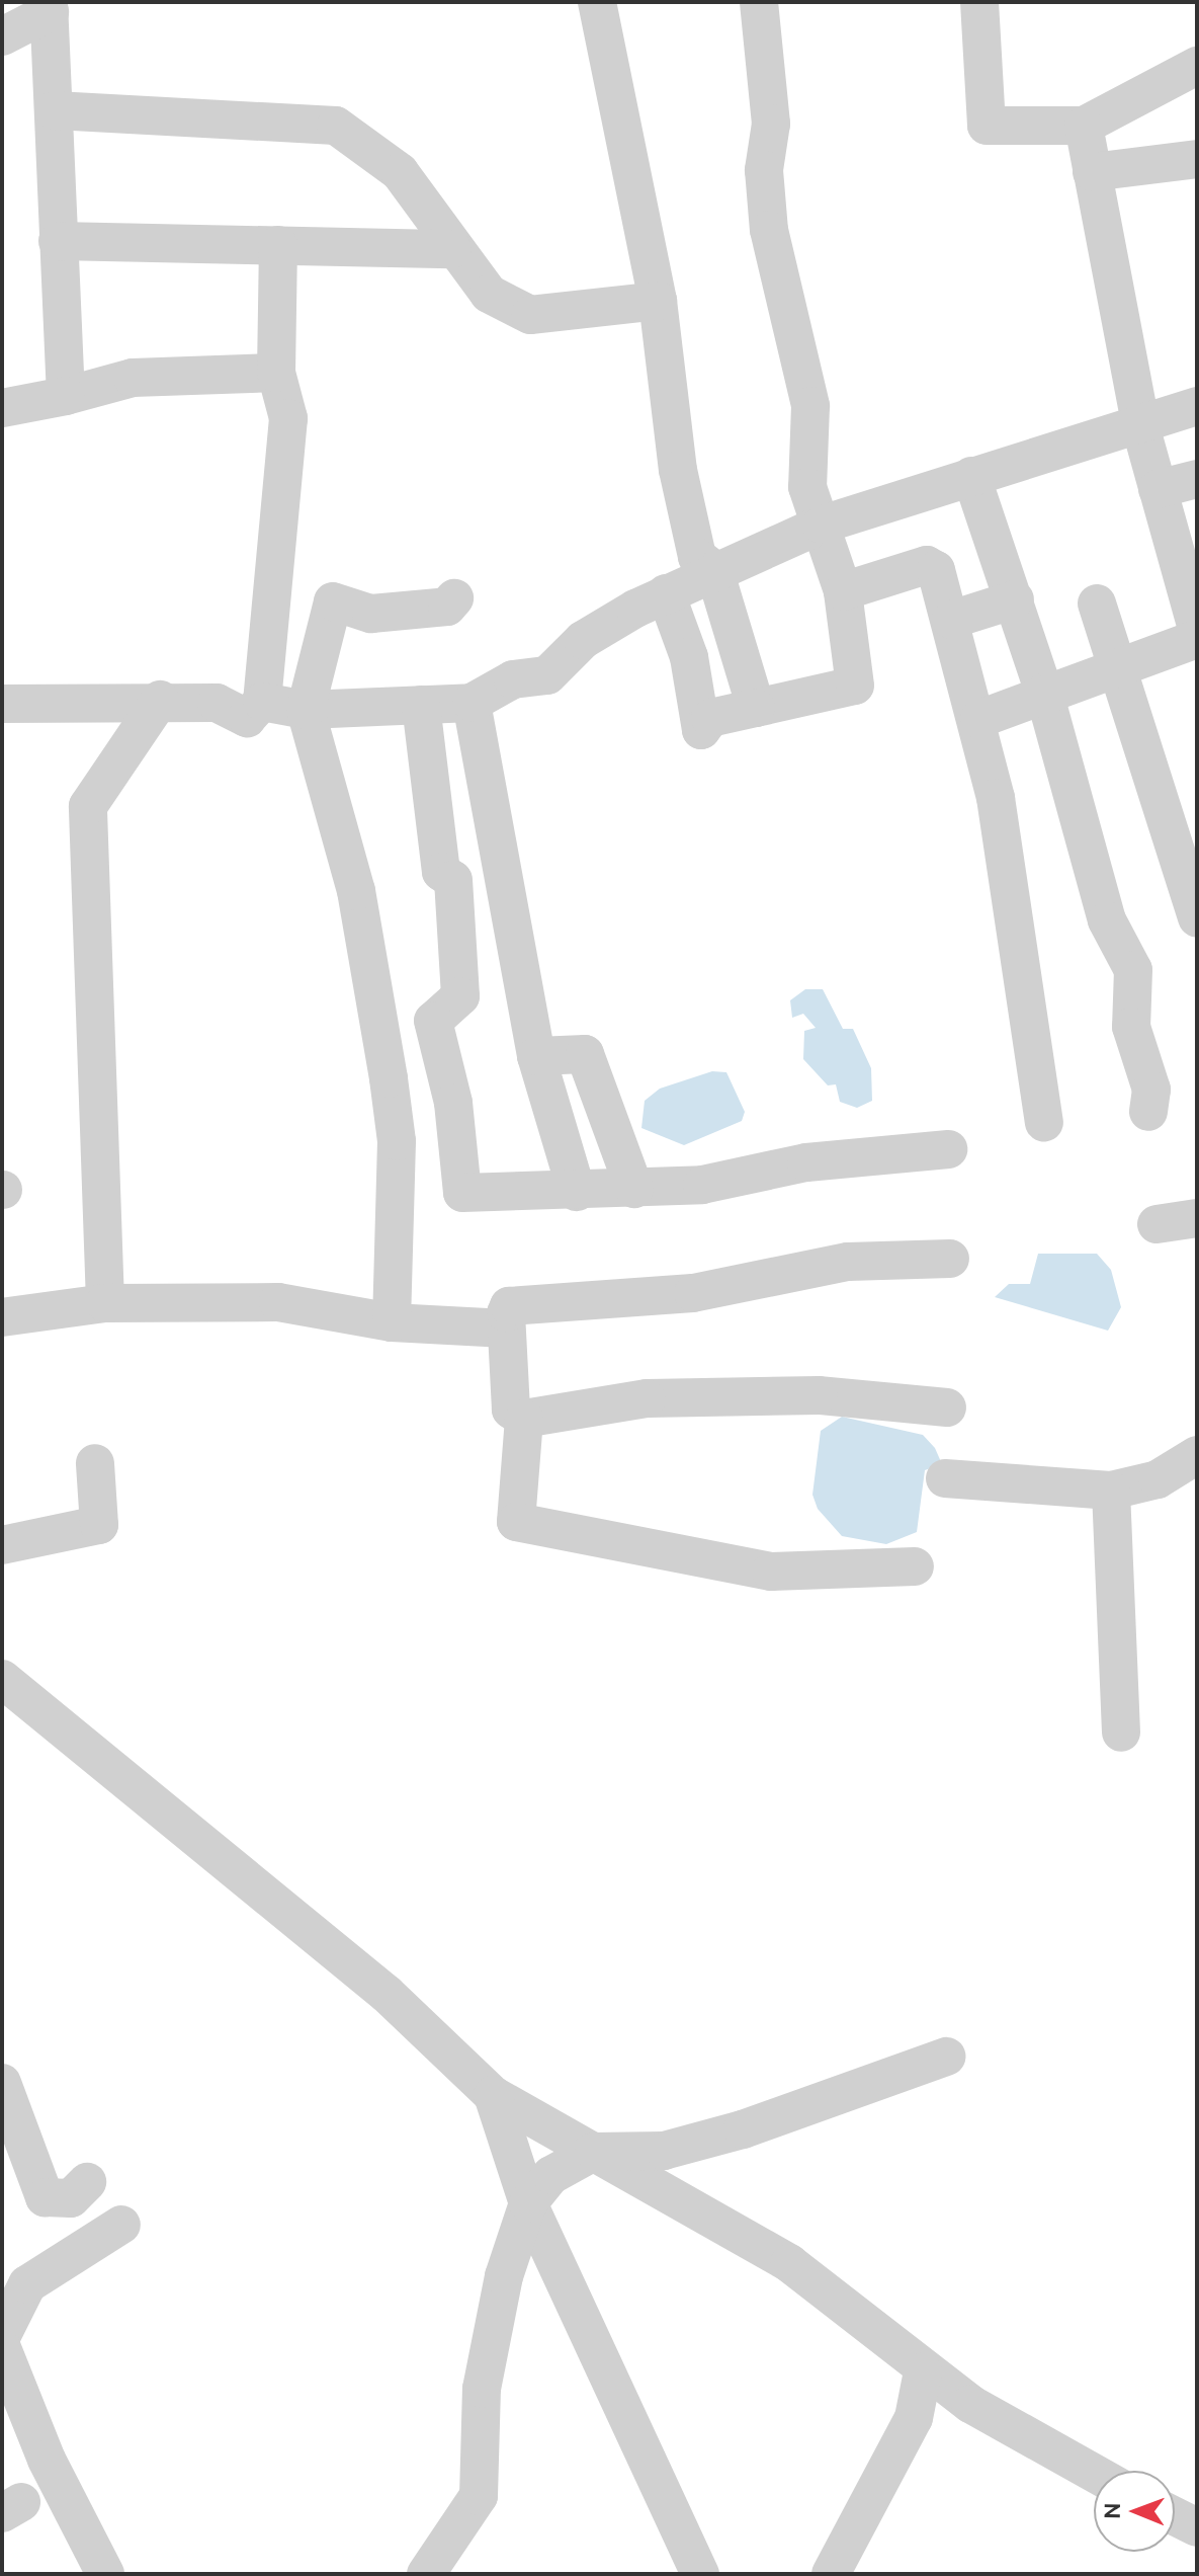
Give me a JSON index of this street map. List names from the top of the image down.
{
  "north": "left"
}
